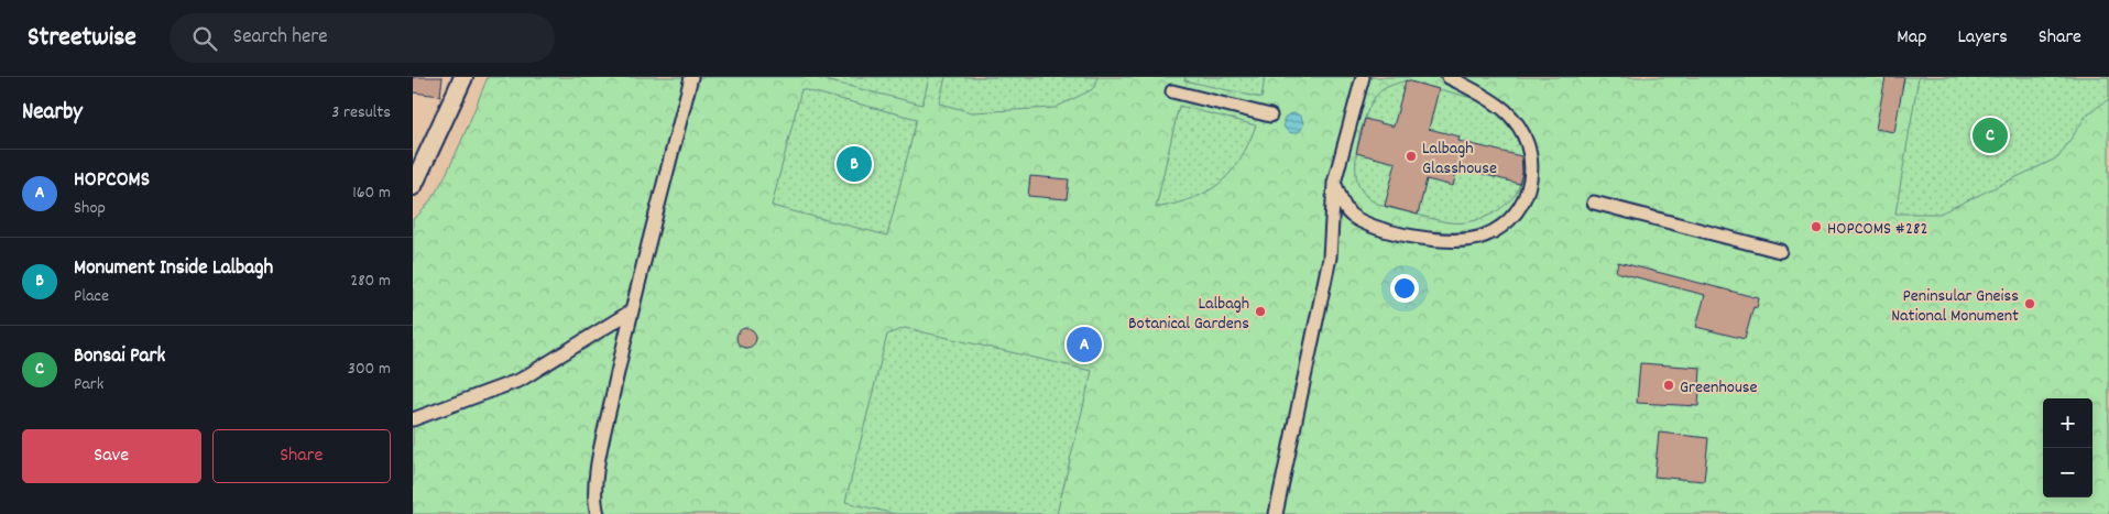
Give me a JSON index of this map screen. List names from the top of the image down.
{
  "places": [
    "Lalbagh Glasshouse",
    "HOPCOMS #282",
    "Peninsular Gneiss National Monument",
    "Lalbagh Botanical Gardens",
    "Greenhouse"
  ],
  "page": {
    "header": "Streetwise",
    "search": "Search here",
    "nav": ["Map", "Layers", "Share"],
    "heading": ["Nearby", "3 results"],
    "pins": ["C", "B", "A"],
    "list": [
      {
        "mark": "A",
        "name": "HOPCOMS",
        "note": "Shop",
        "value": "160 m"
      },
      {
        "mark": "B",
        "name": "Monument Inside Lalbagh",
        "note": "Place",
        "value": "280 m"
      },
      {
        "mark": "C",
        "name": "Bonsai Park",
        "note": "Park",
        "value": "300 m"
      }
    ],
    "map_buttons": ["+", "−"],
    "buttons": ["Save", "Share"]
  }
}
